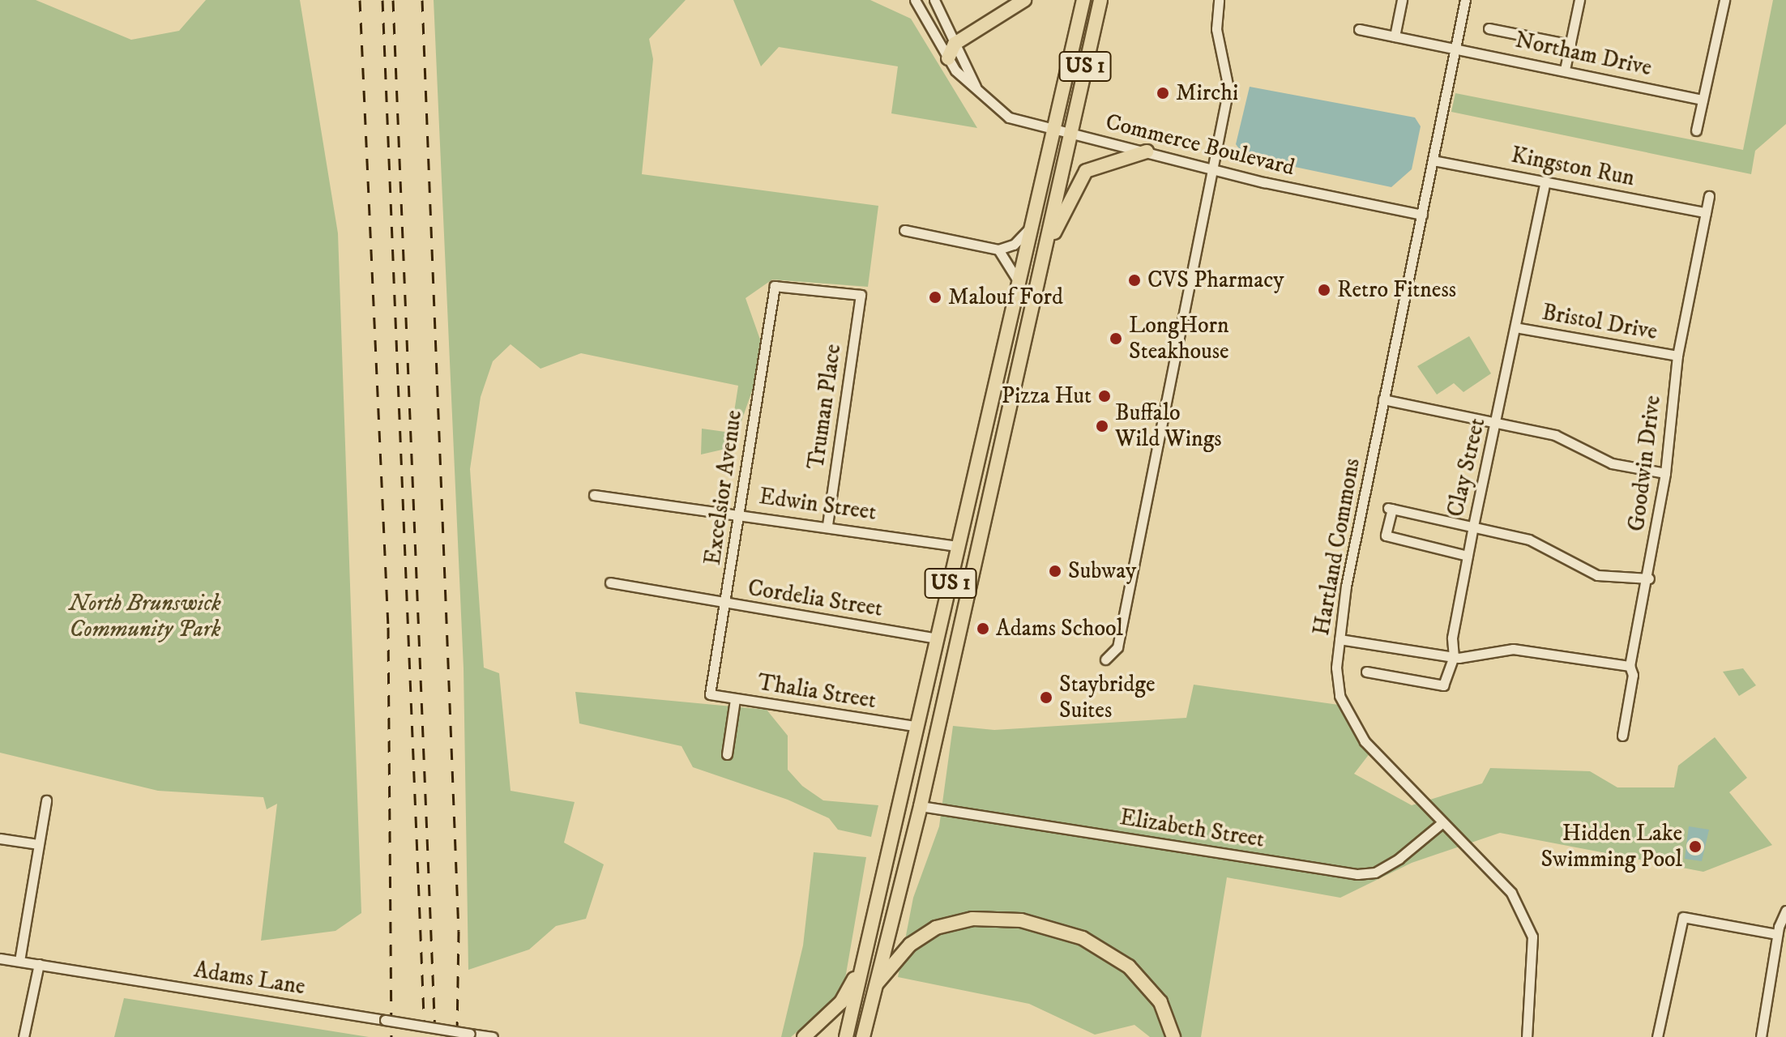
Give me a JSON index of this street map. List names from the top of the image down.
{
  "streets": {
    "highway": ["US 1"],
    "street": [
      "Northam Drive",
      "Commerce Boulevard",
      "Kingston Run",
      "Bristol Drive",
      "Truman Place",
      "Goodwin Drive",
      "Clay Street",
      "Excelsior Avenue",
      "Edwin Street",
      "Hartland Commons",
      "Cordelia Street",
      "Thalia Street",
      "Elizabeth Street",
      "Adams Lane"
    ]
  },
  "crossings": [
    ["Northam Drive", "Hartland Commons"],
    ["US 1", "Commerce Boulevard"],
    ["US 1", "Edwin Street"],
    ["US 1", "Cordelia Street"],
    ["US 1", "Thalia Street"],
    ["US 1", "Elizabeth Street"],
    ["Commerce Boulevard", "Hartland Commons"],
    ["Kingston Run", "Goodwin Drive"],
    ["Kingston Run", "Clay Street"],
    ["Kingston Run", "Hartland Commons"],
    ["Bristol Drive", "Goodwin Drive"],
    ["Bristol Drive", "Clay Street"],
    ["Truman Place", "Excelsior Avenue"],
    ["Truman Place", "Edwin Street"],
    ["Excelsior Avenue", "Edwin Street"],
    ["Excelsior Avenue", "Cordelia Street"],
    ["Excelsior Avenue", "Thalia Street"],
    ["Hartland Commons", "Elizabeth Street"]
  ],
  "parks": ["North Brunswick Community Park"],
  "places": [
    "Mirchi",
    "CVS Pharmacy",
    "Retro Fitness",
    "Malouf Ford",
    "LongHorn Steakhouse",
    "Pizza Hut",
    "Buffalo Wild Wings",
    "Subway",
    "Adams School",
    "Staybridge Suites",
    "Hidden Lake Swimming Pool"
  ]
}
